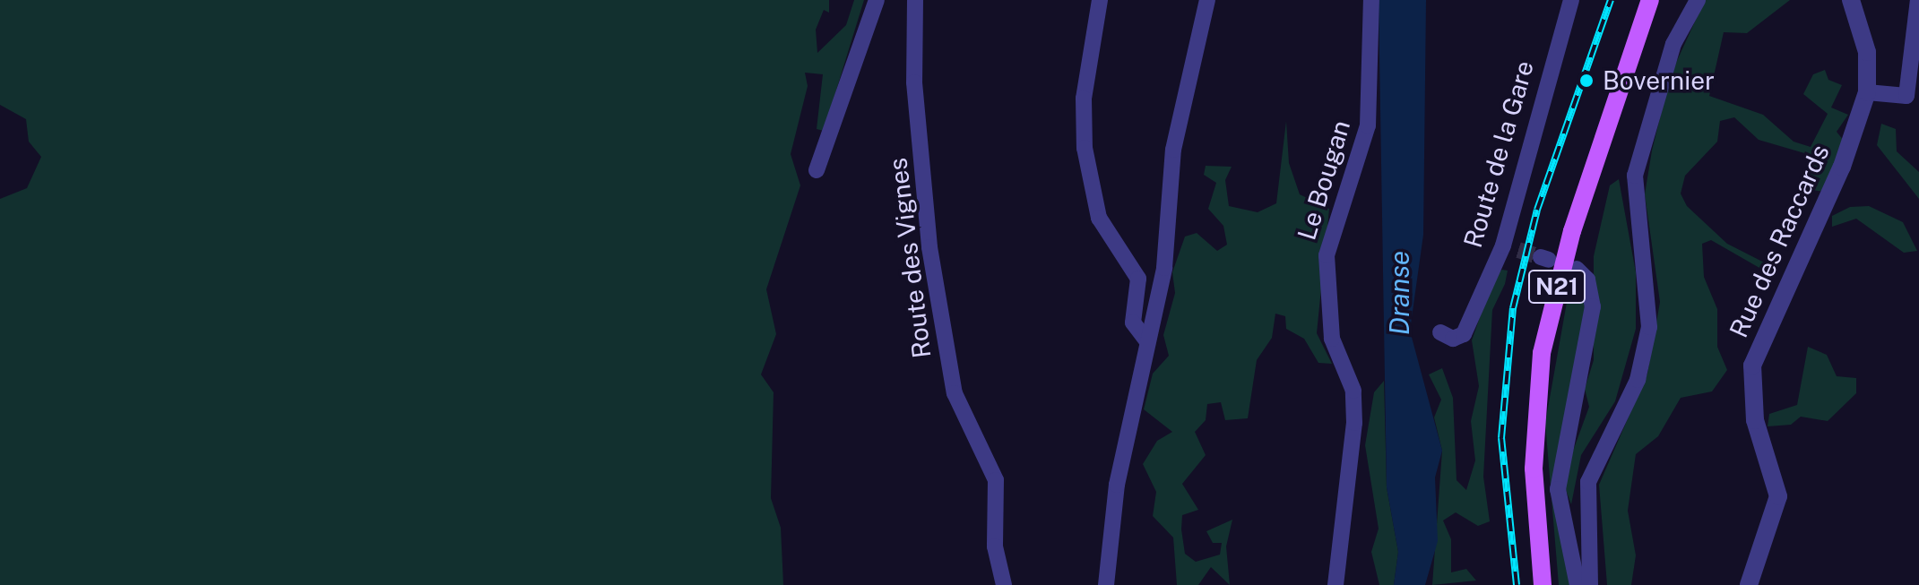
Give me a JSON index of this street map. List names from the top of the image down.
{
  "streets": {
    "main road": ["N21"],
    "street": [
      "Route de la Gare",
      "Le Bougan",
      "Rue des Raccards",
      "Route des Vignes"
    ]
  },
  "water": ["Dranse"],
  "places": ["Bovernier"]
}
